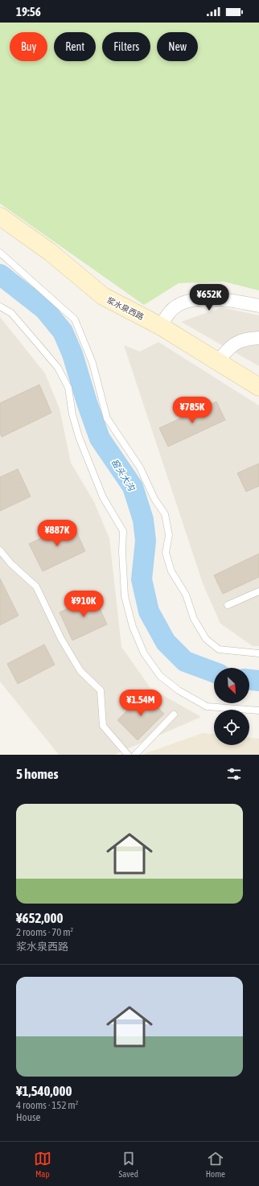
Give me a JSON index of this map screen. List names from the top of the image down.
{
  "streets": {
    "street": ["浆水泉西路"]
  },
  "water": ["窑头大沟"],
  "north": "bottom right",
  "page": {
    "status": "19:56",
    "chip": [
      "Buy",
      "Rent",
      "Filters",
      "New"
    ],
    "price": [
      "¥652K",
      "¥785K",
      "¥887K",
      "¥910K",
      "¥1.54M"
    ],
    "heading": "5 homes",
    "list": [
      {
        "name": "¥652,000",
        "note": "2 rooms · 70 m² · 浆水泉西路"
      },
      {
        "name": "¥1,540,000",
        "note": "4 rooms · 152 m² · House"
      }
    ],
    "tabs": ["Map", "Saved", "Home"]
  }
}
